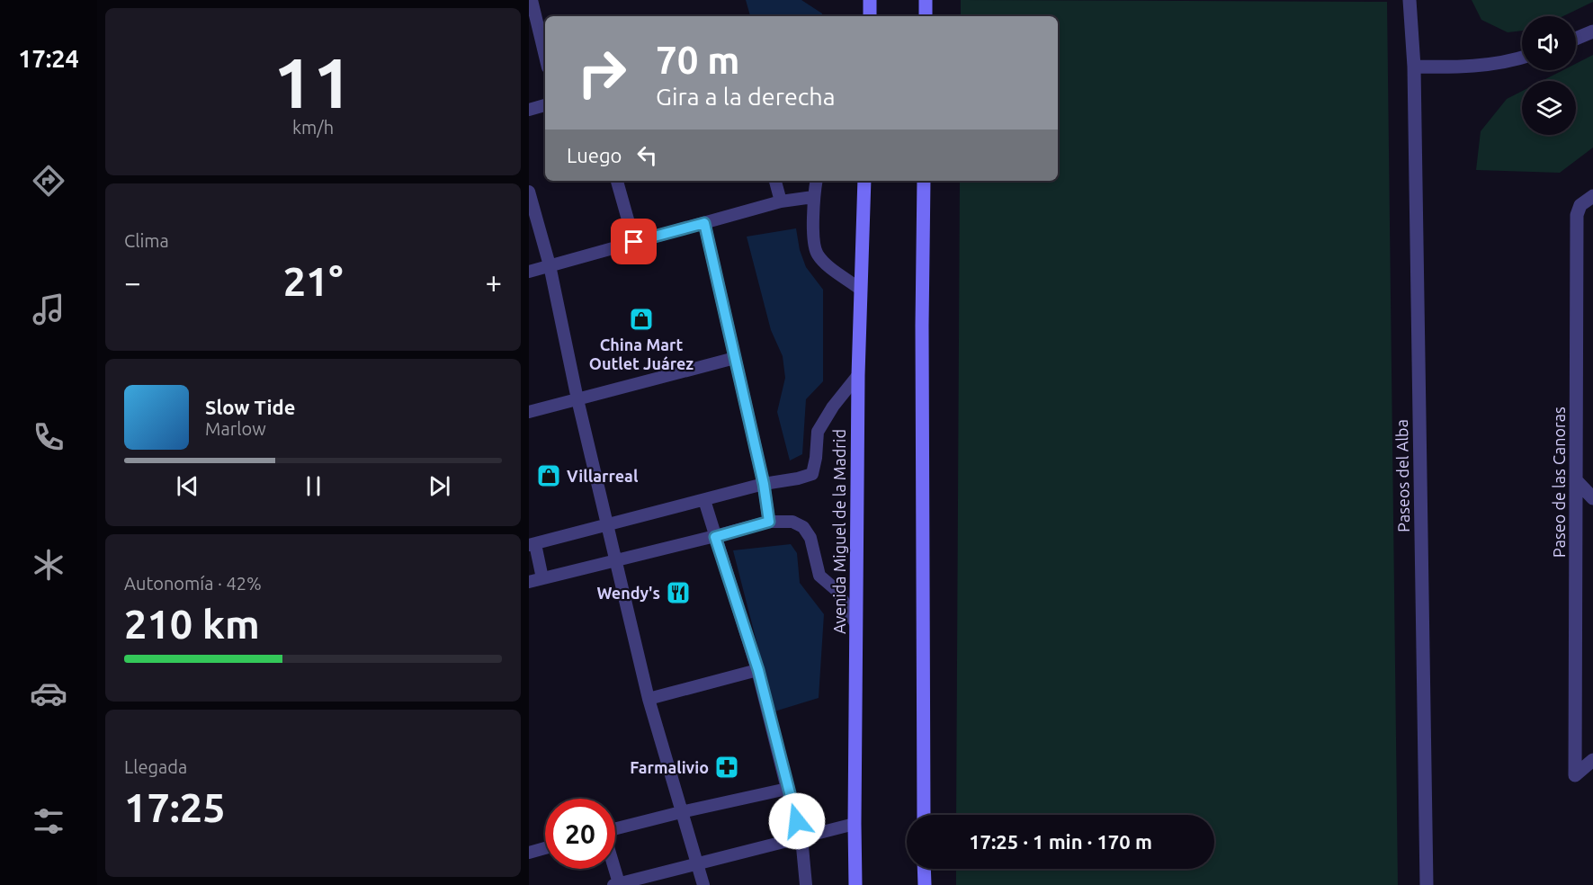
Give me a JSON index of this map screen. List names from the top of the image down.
{
  "streets": {
    "main road": ["Avenida Miguel de la Madrid"],
    "street": ["Paseos del Alba", "Paseo de las Canoras"]
  },
  "places": {
    "shop": ["China Mart Outlet Juárez", "Villarreal"],
    "restaurant": ["Wendy's"],
    "pharmacy": ["Farmalivio"]
  },
  "page": {
    "tabs": "17:24",
    "tile": [
      ["11", "km/h"],
      "Clima",
      ["Autonomía · 42%", "210 km"],
      ["Llegada", "17:25"]
    ],
    "turn": ["70 m", "Gira a la derecha"],
    "then": "Luego",
    "heat": ["−", "21°", "+"],
    "song": ["Slow Tide", "Marlow"],
    "limit": "20",
    "trip": "17:25 · 1 min · 170 m"
  }
}
